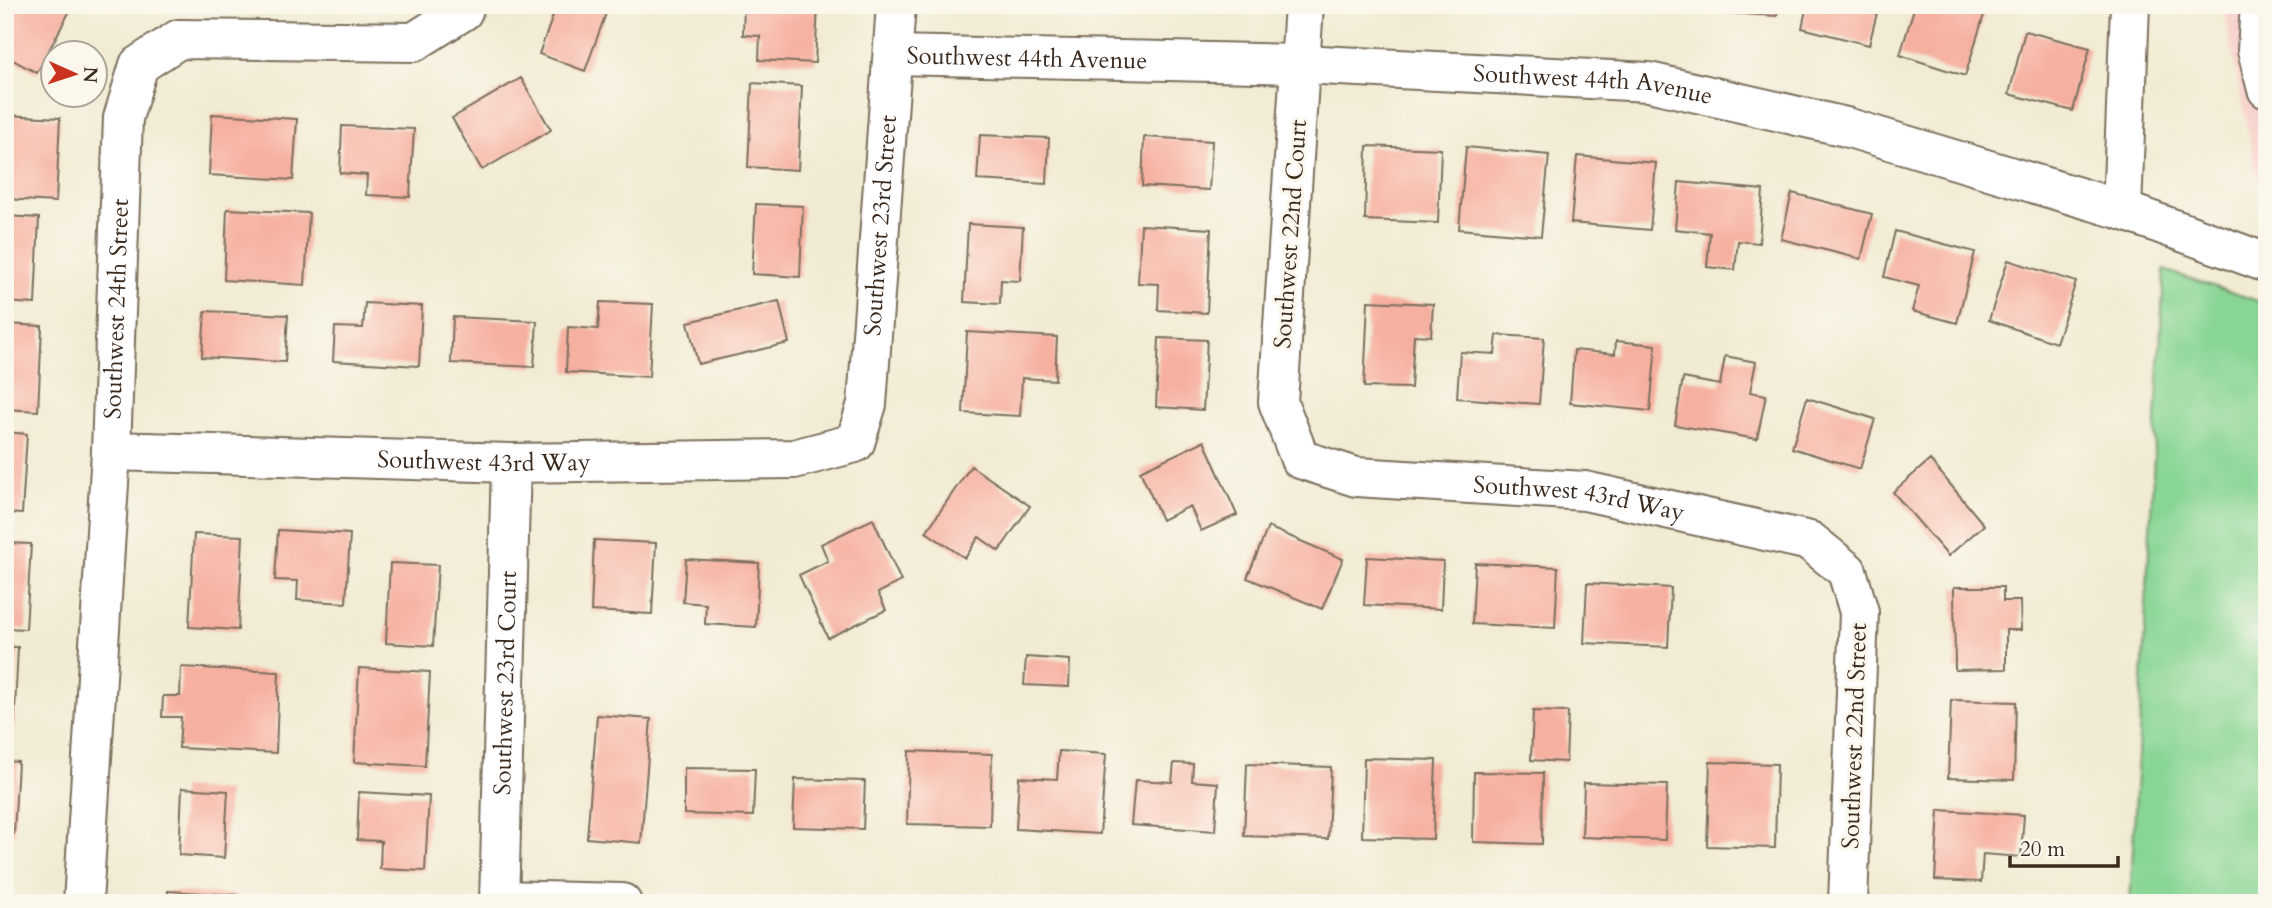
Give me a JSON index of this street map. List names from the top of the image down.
{
  "streets": {
    "street": [
      "Southwest 44th Avenue",
      "Southwest 23rd Street",
      "Southwest 22nd Court",
      "Southwest 24th Street",
      "Southwest 43rd Way",
      "Southwest 23rd Court",
      "Southwest 22nd Street"
    ]
  },
  "crossings": [
    ["Southwest 44th Avenue", "Southwest 23rd Street"],
    ["Southwest 44th Avenue", "Southwest 22nd Court"],
    ["Southwest 23rd Street", "Southwest 43rd Way"],
    ["Southwest 22nd Court", "Southwest 43rd Way"],
    ["Southwest 24th Street", "Southwest 43rd Way"],
    ["Southwest 43rd Way", "Southwest 23rd Court"],
    ["Southwest 43rd Way", "Southwest 22nd Street"]
  ],
  "scale_bar": "20 m",
  "north": "right"
}
